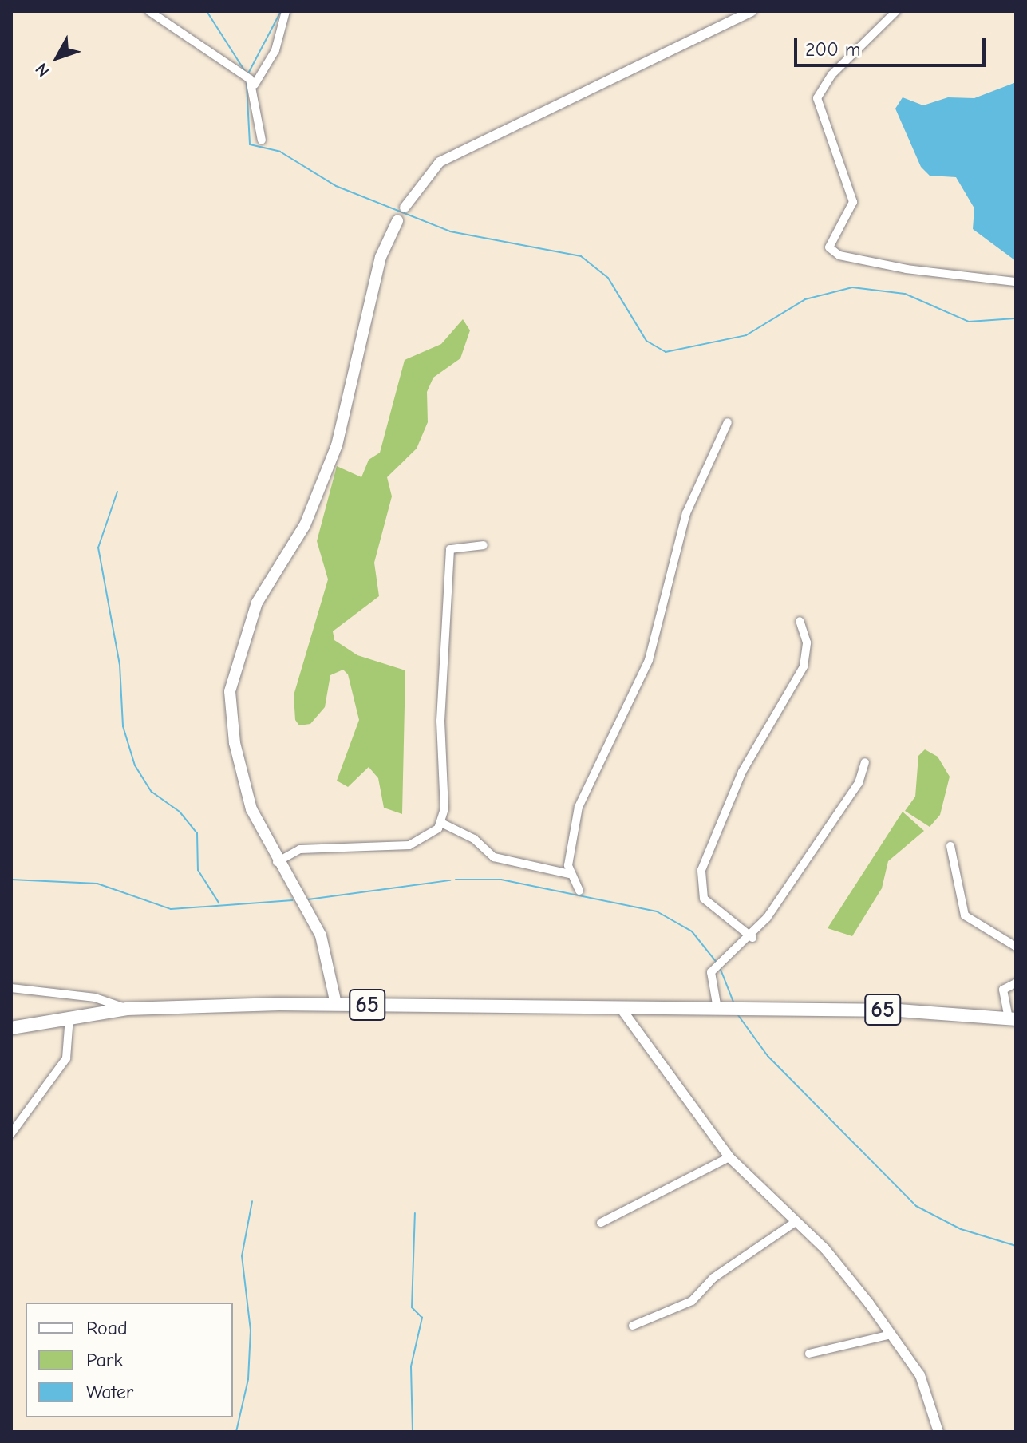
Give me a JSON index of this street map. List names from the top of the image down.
{
  "streets": {
    "main road": ["65"]
  },
  "legend": ["Road", "Park", "Water"],
  "scale_bar": "200 m",
  "north": "bottom left"
}
